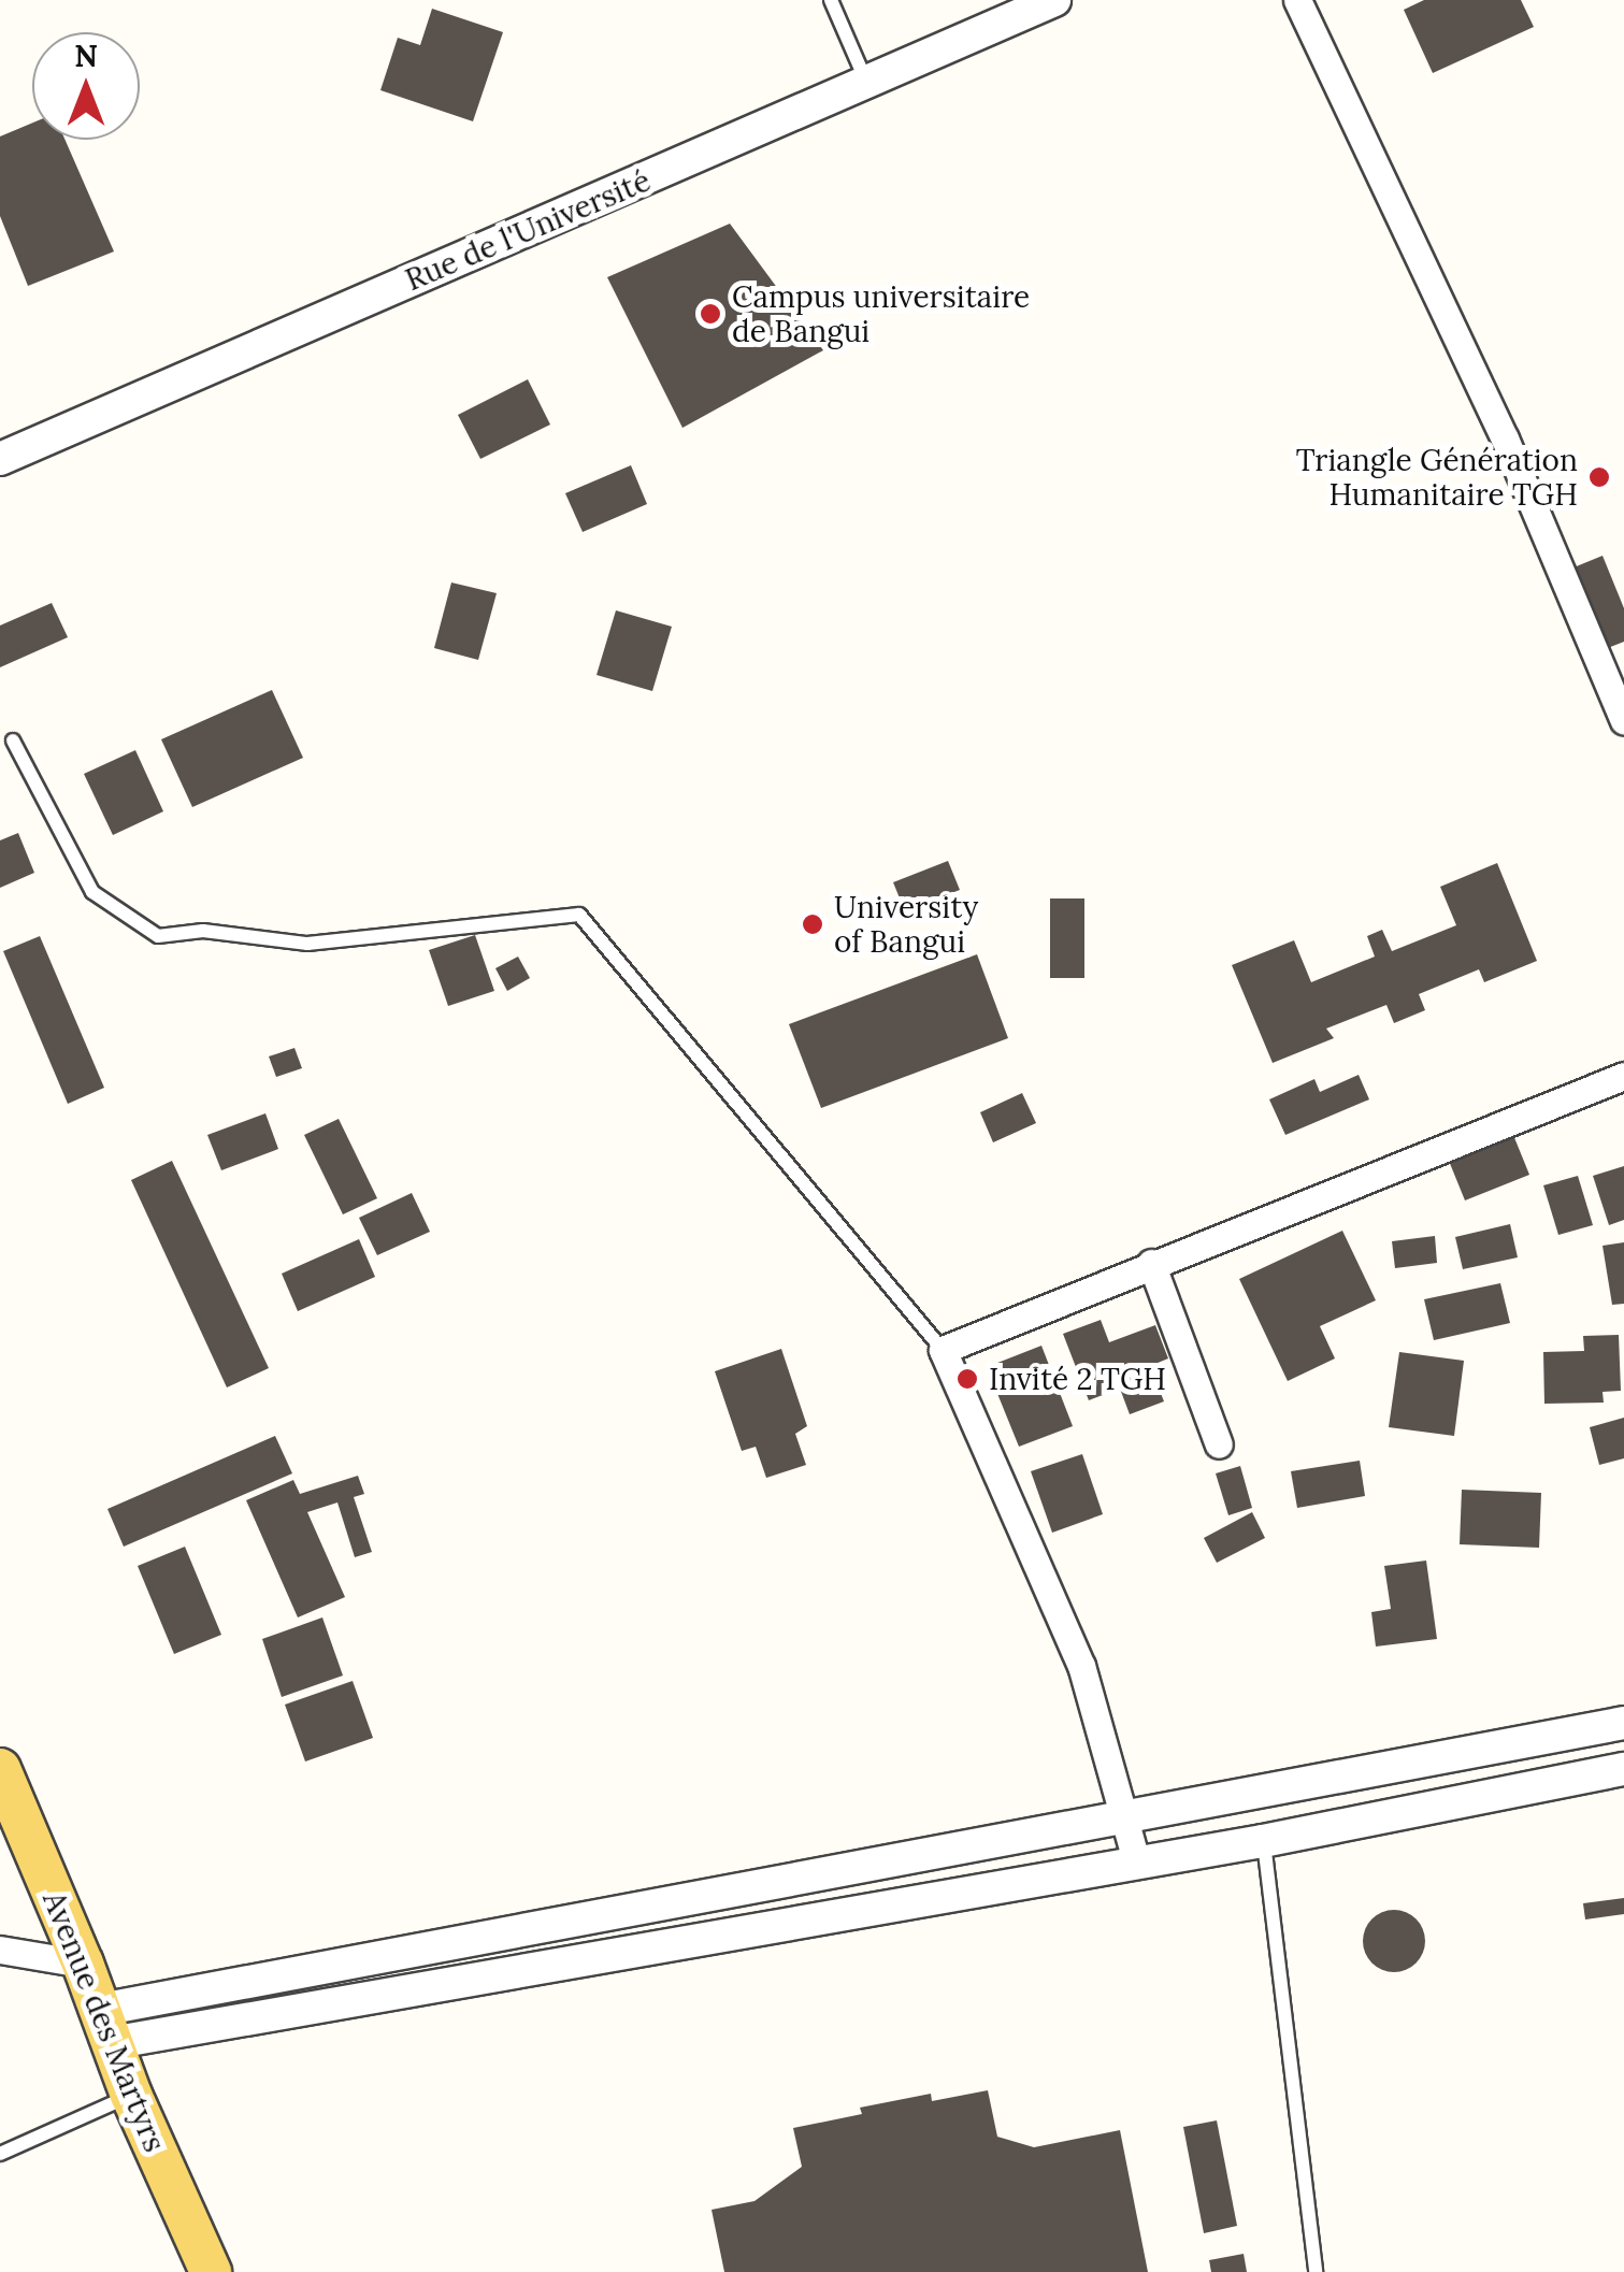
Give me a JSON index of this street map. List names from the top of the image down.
{
  "streets": {
    "main road": ["Avenue des Martyrs"],
    "street": ["Rue de l'Université"]
  },
  "places": [
    "Campus universitaire de Bangui",
    "Triangle Génération Humanitaire TGH",
    "University of Bangui",
    "Invité 2 TGH"
  ],
  "north": "top"
}
